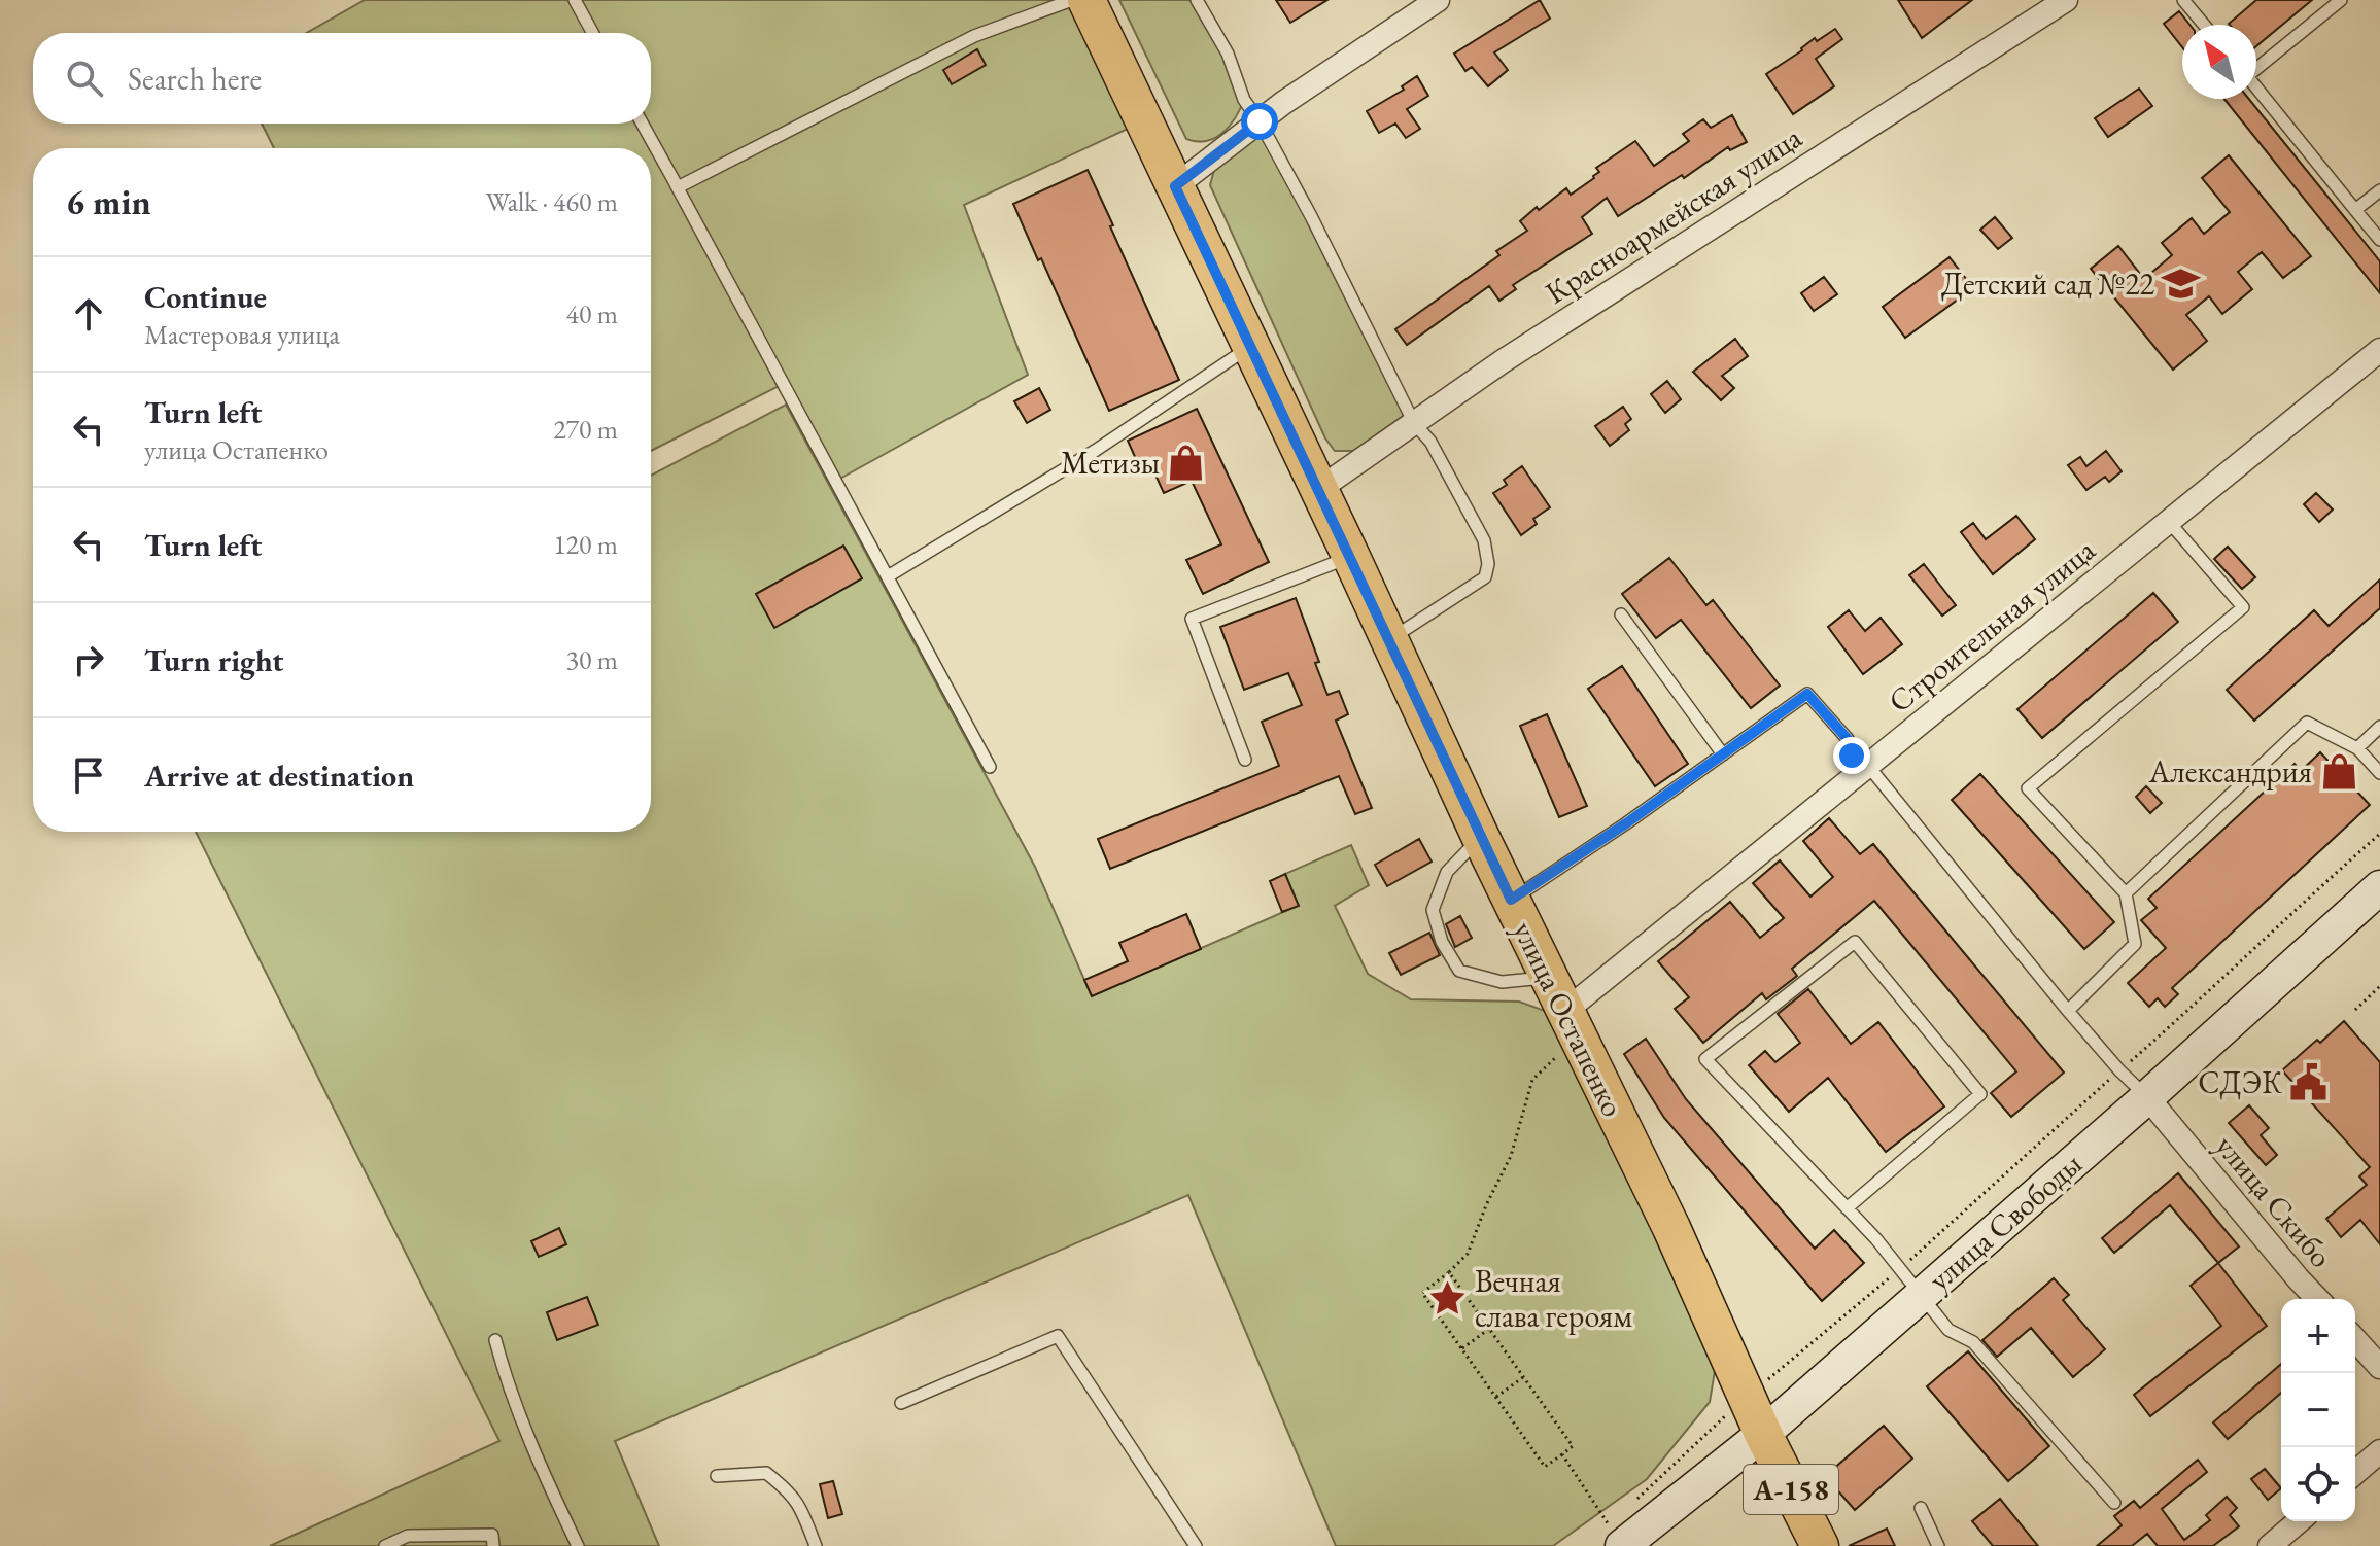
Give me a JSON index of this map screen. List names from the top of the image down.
{
  "streets": {
    "main road": ["улица Остапенко", "улица Свободы", "А-158"],
    "street": ["Красноармейская улица", "Строительная улица", "улица Скибо"]
  },
  "crossings": [
    ["Красноармейская улица", "улица Остапенко"],
    ["Строительная улица", "улица Остапенко"],
    ["улица Остапенко", "улица Свободы"],
    ["улица Скибо", "улица Свободы"]
  ],
  "places": {
    "school or university": ["Детский сад №22"],
    "shop": ["Метизы", "Александрия"],
    "public building": ["СДЭК"],
    "place": ["Вечная слава героям"]
  },
  "north": "top left",
  "page": {
    "search": "Search here",
    "heading": ["6 min", "Walk · 460 m"],
    "list": [
      ["Continue", "Мастеровая улица", "40 m"],
      ["Turn left", "улица Остапенко", "270 m"],
      ["Turn left", "120 m"],
      ["Turn right", "30 m"],
      "Arrive at destination"
    ],
    "map_buttons": ["+", "−"]
  }
}
